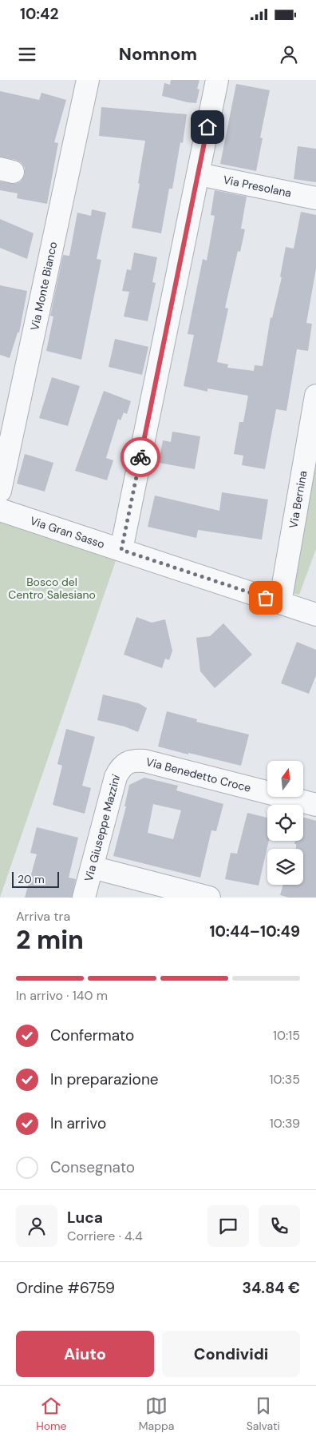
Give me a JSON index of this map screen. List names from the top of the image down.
{
  "streets": {
    "street": [
      "Via Presolana",
      "Via Monte Bianco",
      "Via Bernina",
      "Via Gran Sasso",
      "Via Benedetto Croce",
      "Via Giuseppe Mazzini"
    ]
  },
  "crossings": [
    ["Via Bernina", "Via Gran Sasso"],
    ["Via Benedetto Croce", "Via Giuseppe Mazzini"]
  ],
  "parks": ["Bosco del Centro Salesiano"],
  "scale_bar": "20 m",
  "north": "top",
  "page": {
    "status": "10:42",
    "header": "Nomnom",
    "scale": "20 m",
    "heading": ["2 min", "Arriva tra", "10:44–10:49"],
    "panel": [
      "Luca",
      "Corriere · 4.4",
      "Ordine #6759",
      "34.84 €"
    ],
    "bar": "In arrivo · 140 m",
    "list": [
      ["Confermato", "10:15"],
      ["In preparazione", "10:35"],
      ["In arrivo", "10:39"],
      "Consegnato"
    ],
    "buttons": ["Aiuto", "Condividi"],
    "tabs": ["Home", "Mappa", "Salvati"]
  }
}
